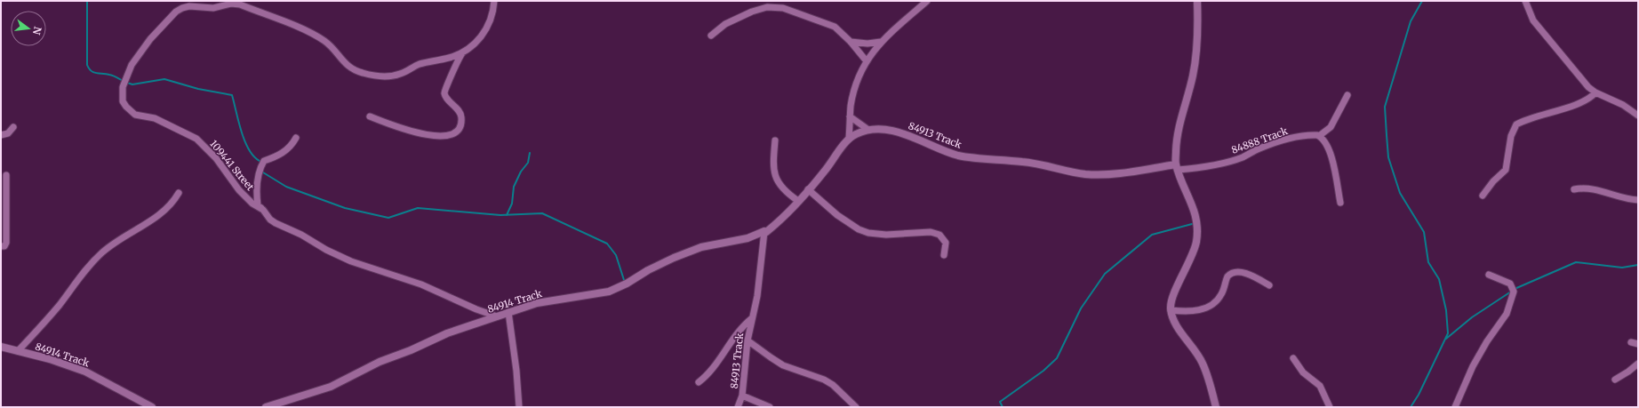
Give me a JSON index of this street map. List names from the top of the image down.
{
  "streets": {
    "street": [
      "84913 Track",
      "84888 Track",
      "109441 Street",
      "84914 Track"
    ]
  },
  "crossings": [
    ["84913 Track", "84888 Track"],
    ["84913 Track", "84914 Track"],
    ["109441 Street", "84914 Track"]
  ],
  "north": "right"
}
